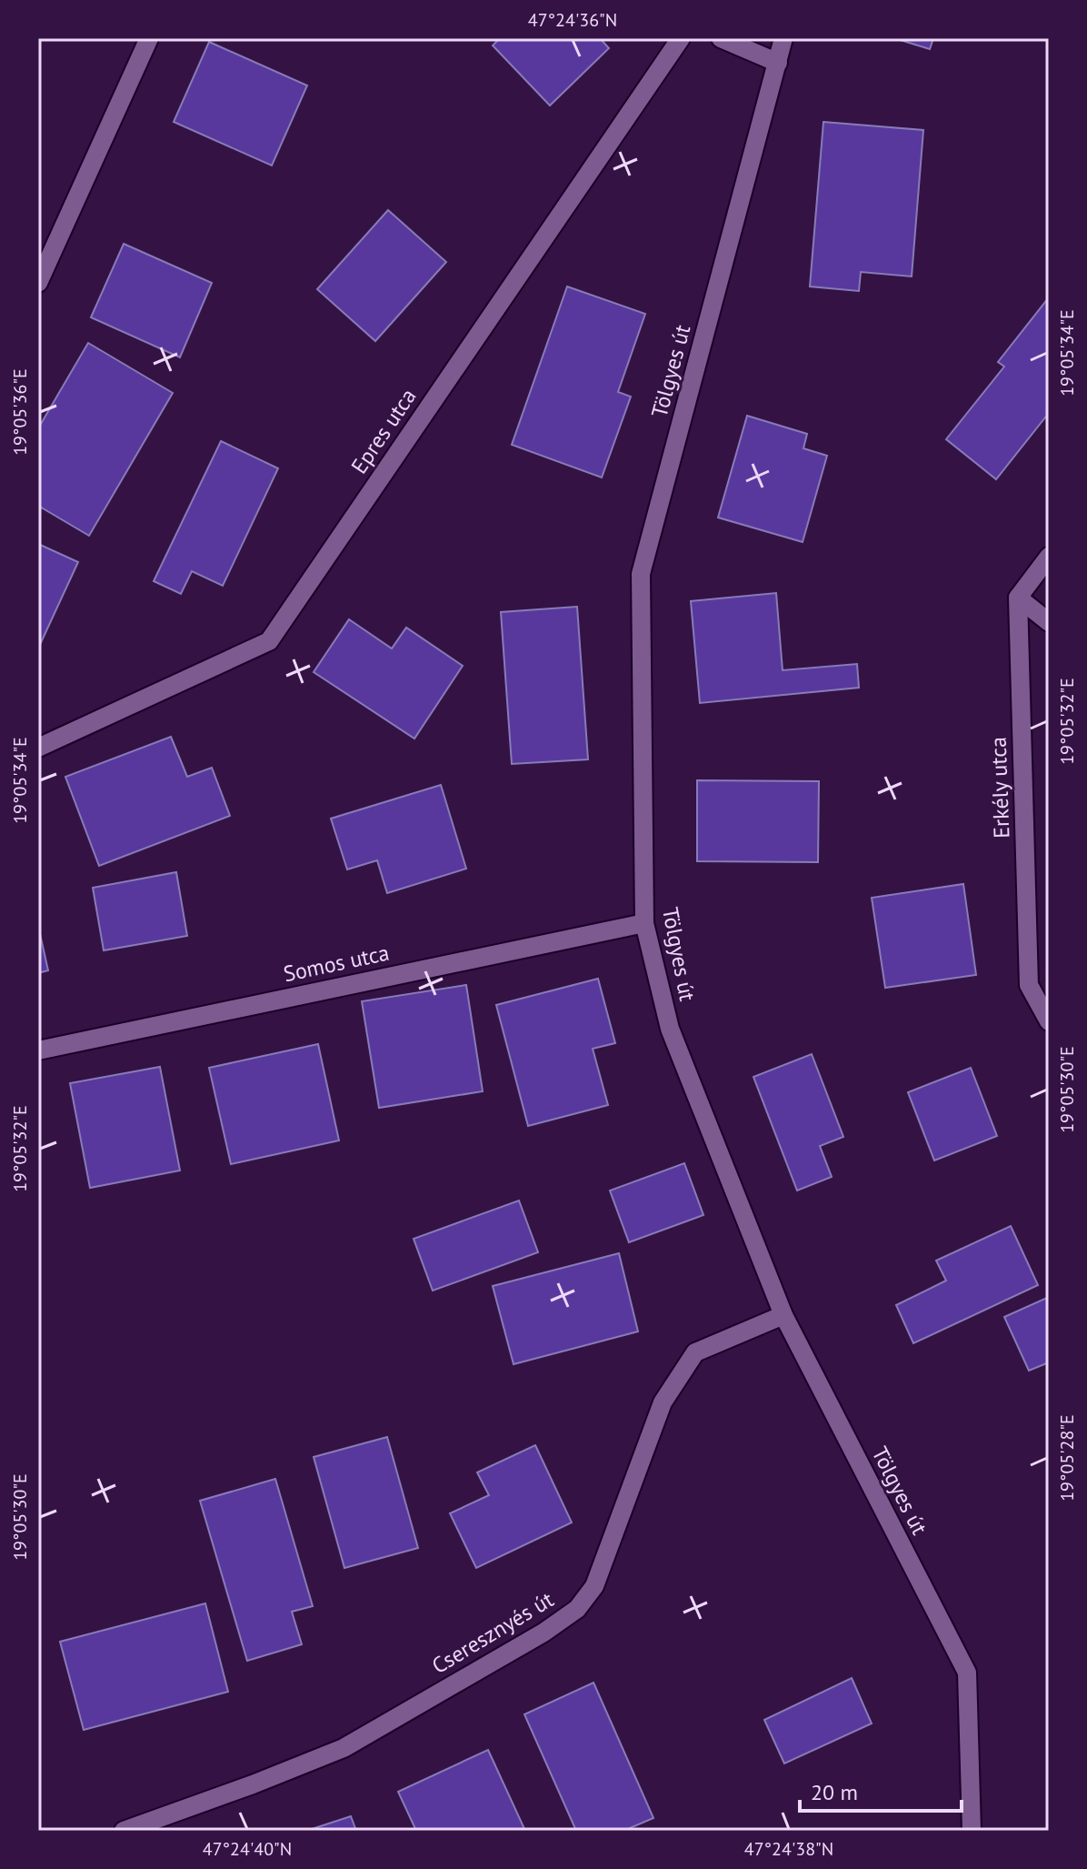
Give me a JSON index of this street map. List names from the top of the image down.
{
  "streets": {
    "street": [
      "Tölgyes út",
      "Epres utca",
      "Erkély utca",
      "Somos utca",
      "Cseresznyés út"
    ]
  },
  "crossings": [
    ["Tölgyes út", "Somos utca"],
    ["Tölgyes út", "Cseresznyés út"]
  ],
  "scale_bar": "20 m",
  "coordinates": [
    "47°24'36\"N",
    "19°05'34\"E",
    "19°05'36\"E",
    "19°05'32\"E",
    "19°05'30\"E",
    "19°05'28\"E",
    "47°24'40\"N",
    "47°24'38\"N"
  ]
}
